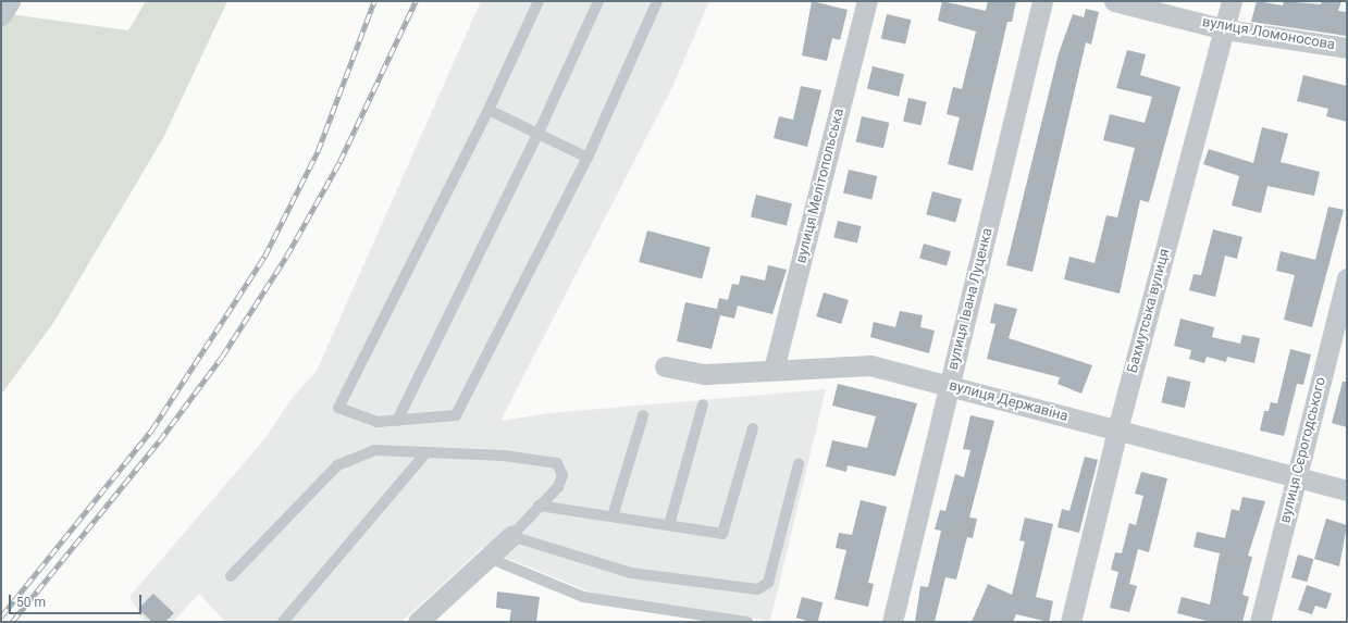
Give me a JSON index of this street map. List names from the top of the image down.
{
  "streets": {
    "street": [
      "вулиця Ломоносова",
      "вулиця Мелітопольська",
      "вулиця Івана Луценка",
      "Бахмутська вулиця",
      "вулиця Державіна",
      "вулиця Сєрогодського"
    ]
  },
  "crossings": [
    ["вулиця Ломоносова", "Бахмутська вулиця"],
    ["вулиця Мелітопольська", "вулиця Державіна"],
    ["вулиця Івана Луценка", "вулиця Державіна"],
    ["Бахмутська вулиця", "вулиця Державіна"],
    ["вулиця Державіна", "вулиця Сєрогодського"]
  ],
  "scale_bar": "50 m"
}
